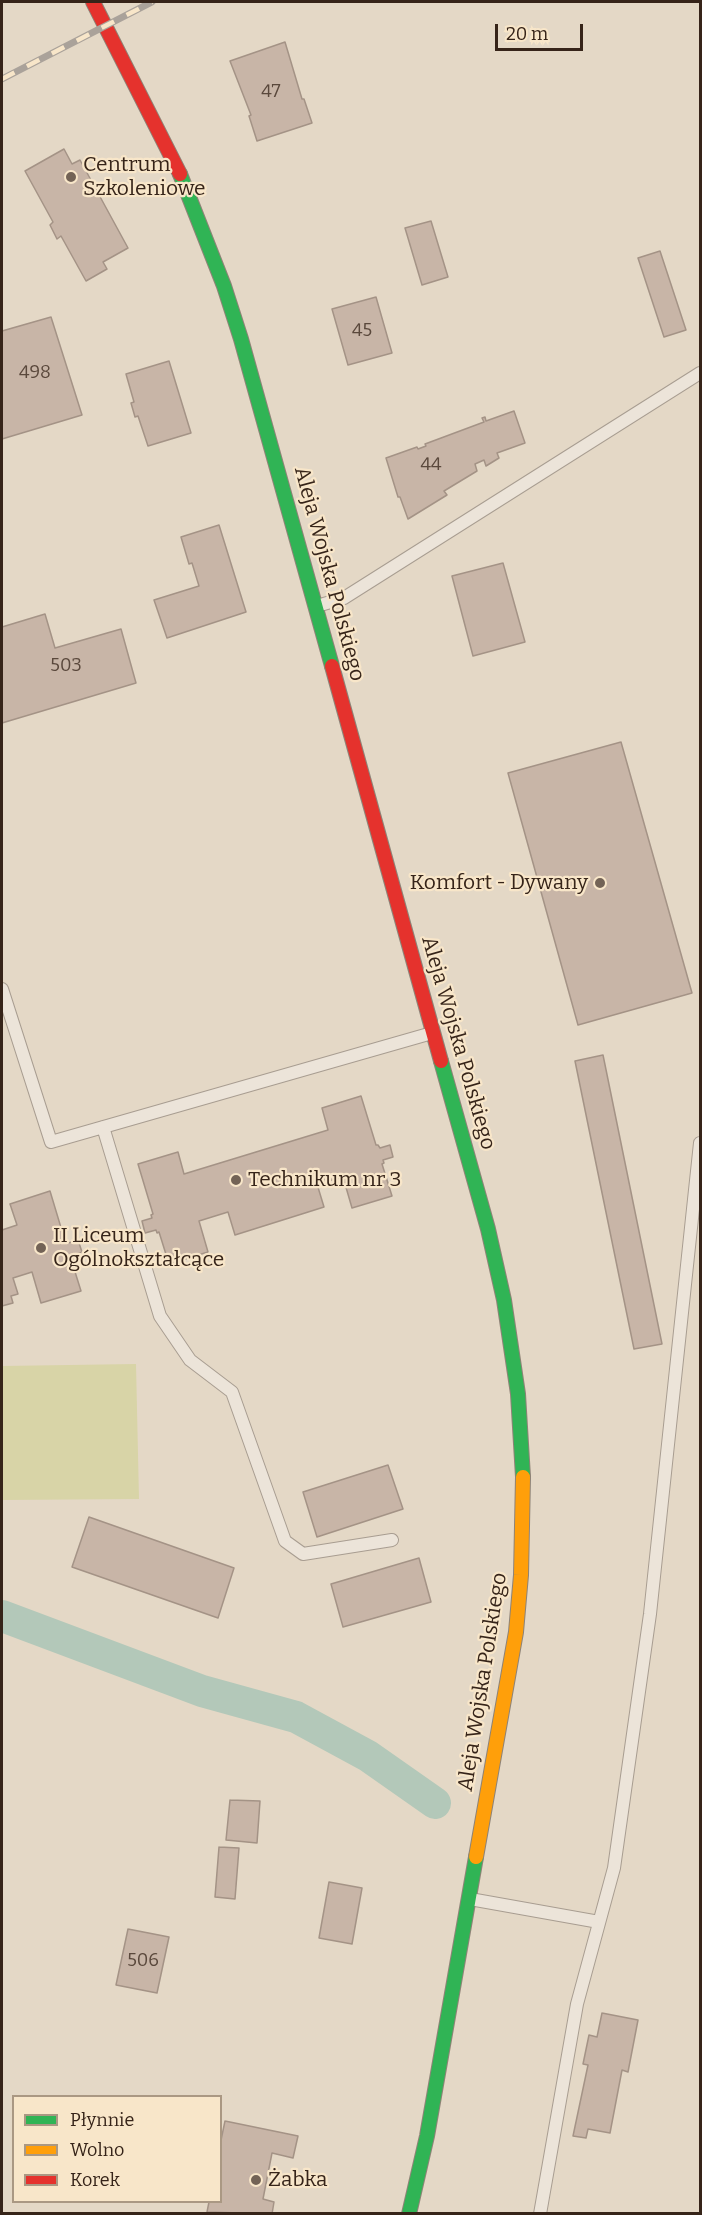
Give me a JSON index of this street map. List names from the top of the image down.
{
  "streets": {
    "main road": ["Aleja Wojska Polskiego"]
  },
  "places": [
    "Centrum Szkoleniowe",
    "Komfort - Dywany",
    "Technikum nr 3",
    "II Liceum Ogólnokształcące",
    "Żabka"
  ],
  "house_numbers": [
    "47",
    "45",
    "498",
    "44",
    "503",
    "506"
  ],
  "legend": ["Płynnie", "Wolno", "Korek"],
  "scale_bar": "20 m"
}
